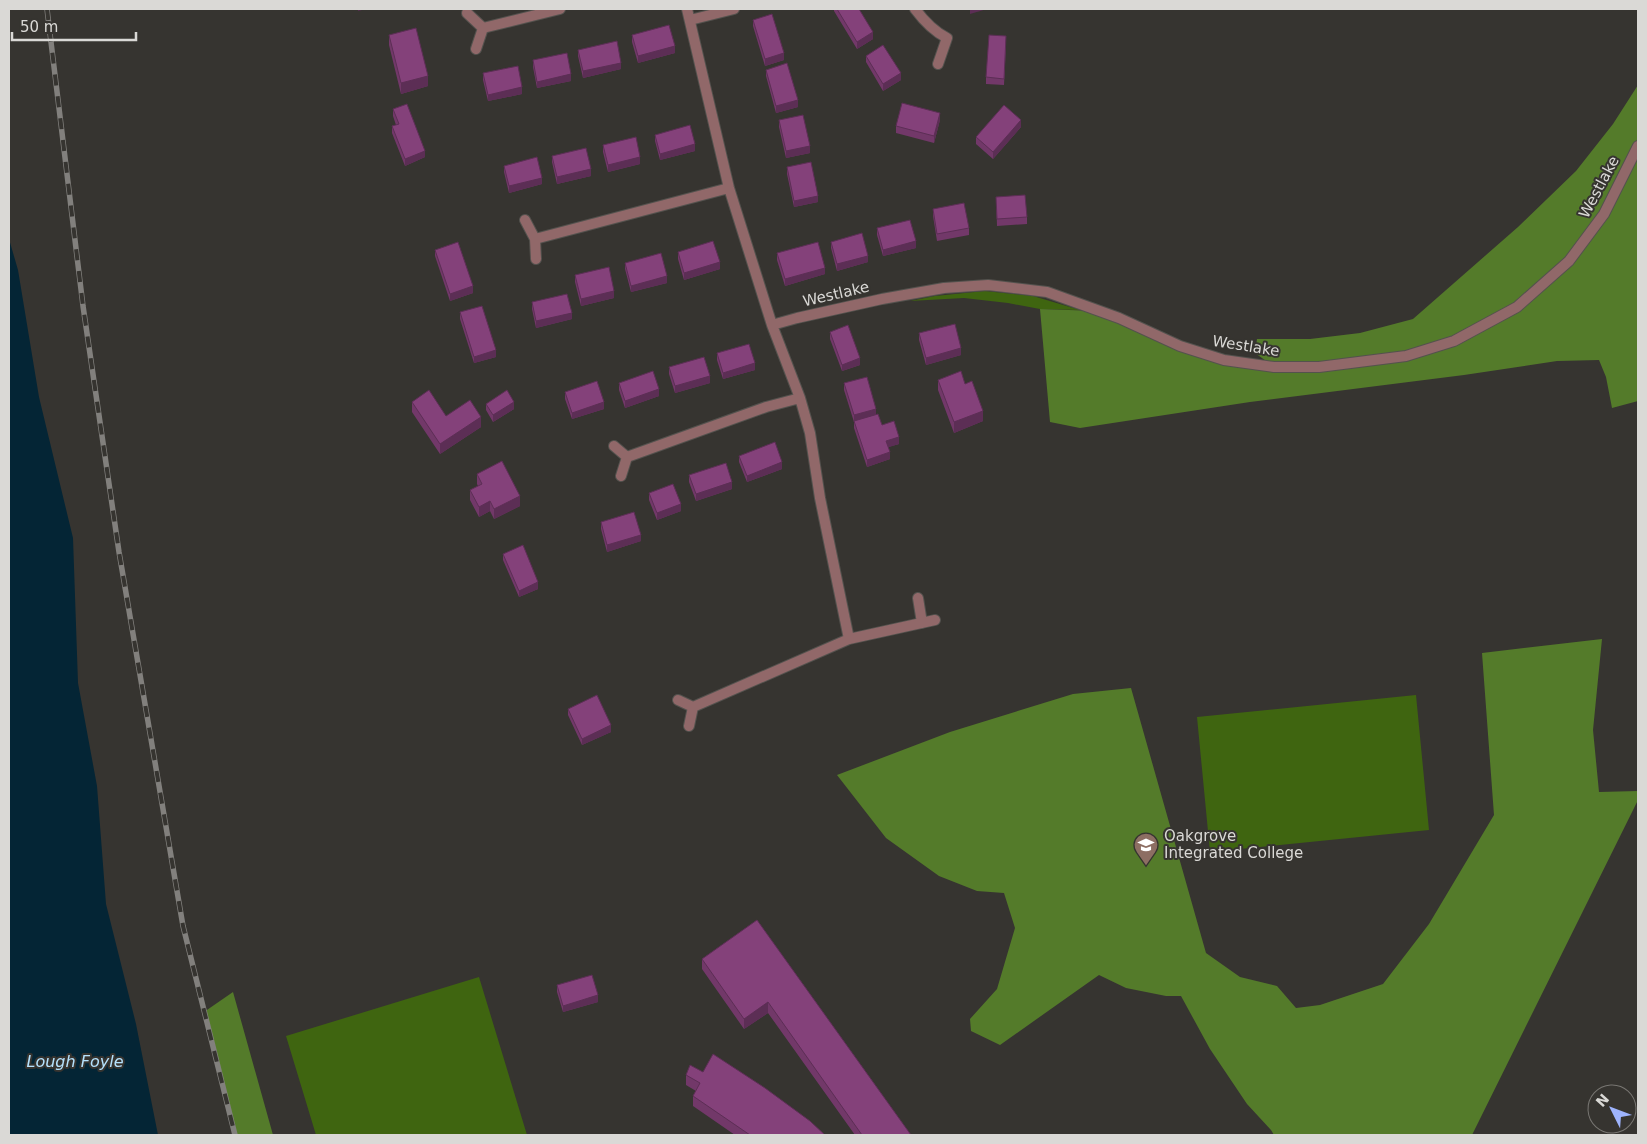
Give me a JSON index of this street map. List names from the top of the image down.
{
  "streets": {
    "street": ["Westlake"]
  },
  "water": ["Lough Foyle"],
  "places": {
    "school or university": ["Oakgrove Integrated College"]
  },
  "scale_bar": "50 m",
  "north": "top left"
}
